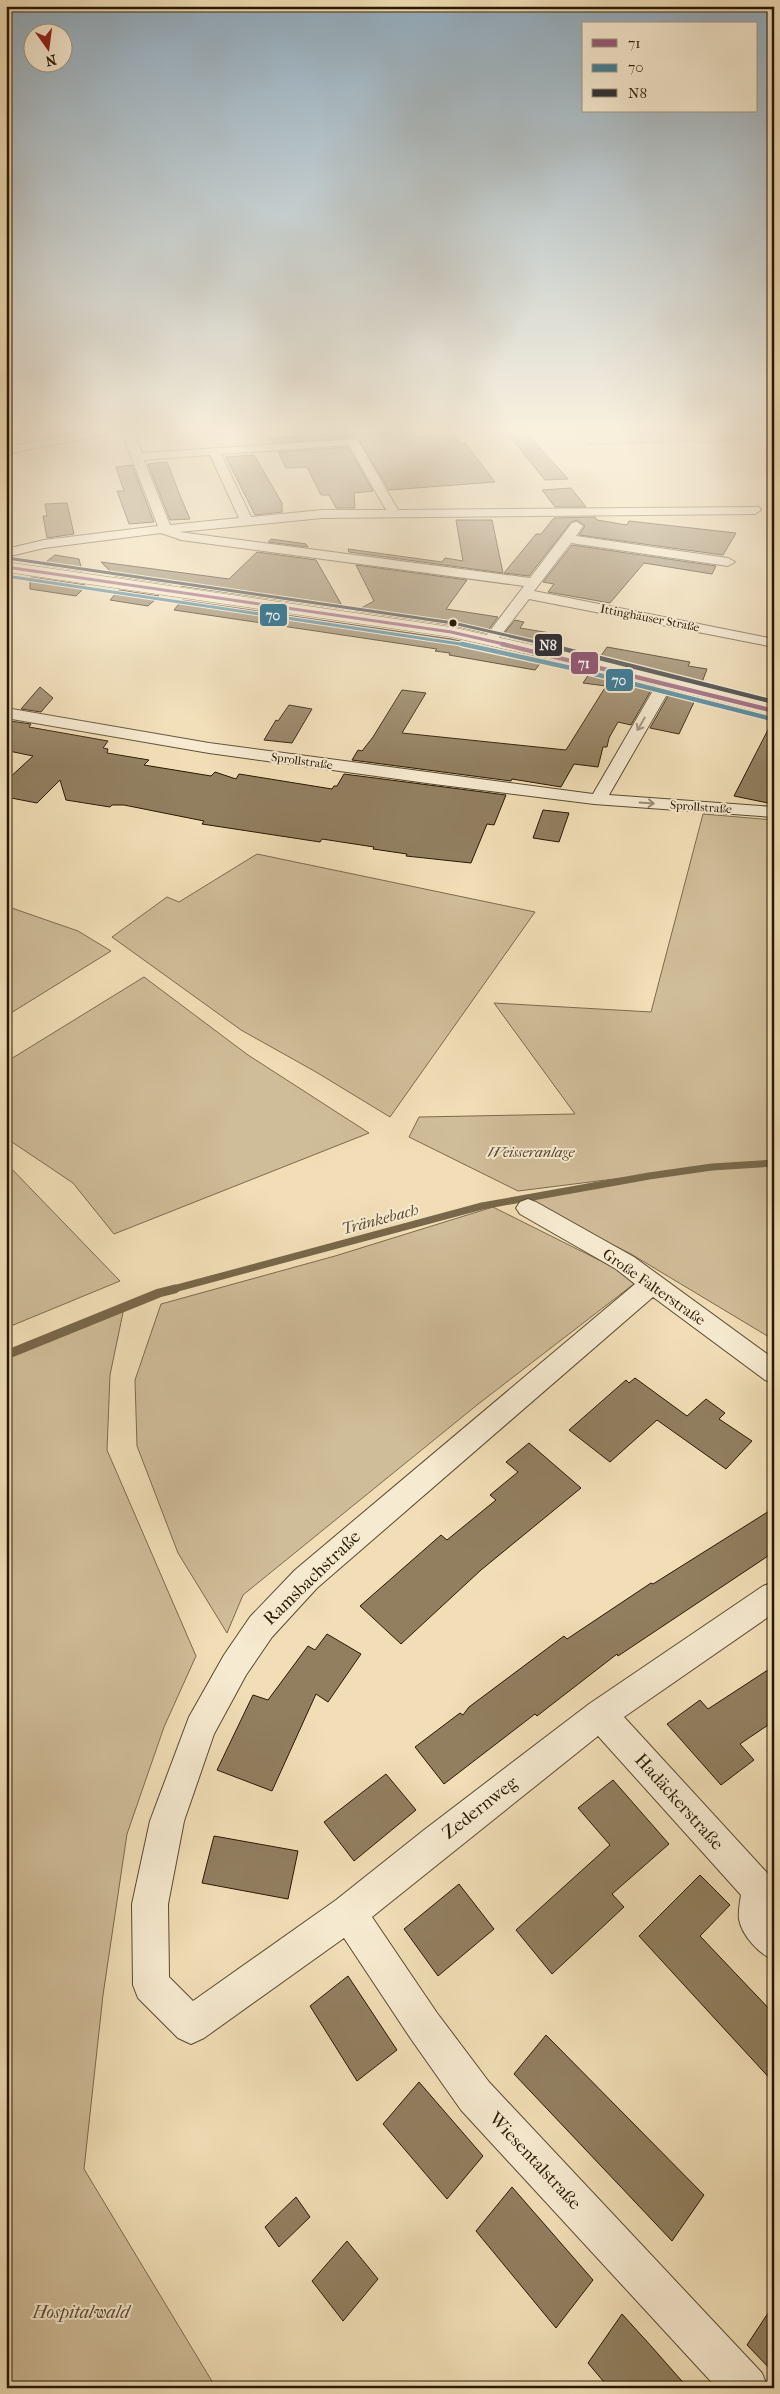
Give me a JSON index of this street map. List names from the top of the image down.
{
  "streets": {
    "street": [
      "Ittinghäuser Straße",
      "Sprollstraße",
      "Große Falterstraße",
      "Ramsbachstraße",
      "Hadäckerstraße",
      "Zedernweg",
      "Wiesentalstraße"
    ]
  },
  "crossings": [
    ["Große Falterstraße", "Ramsbachstraße"],
    ["Ramsbachstraße", "Zedernweg"],
    ["Hadäckerstraße", "Zedernweg"],
    ["Zedernweg", "Wiesentalstraße"]
  ],
  "water": ["Tränkebach"],
  "parks": ["Weisseranlage", "Hospitalwald"],
  "lines": ["transit line N8", "transit line 71", "transit line 70"],
  "legend": ["71", "70", "N8"],
  "north": "bottom"
}
